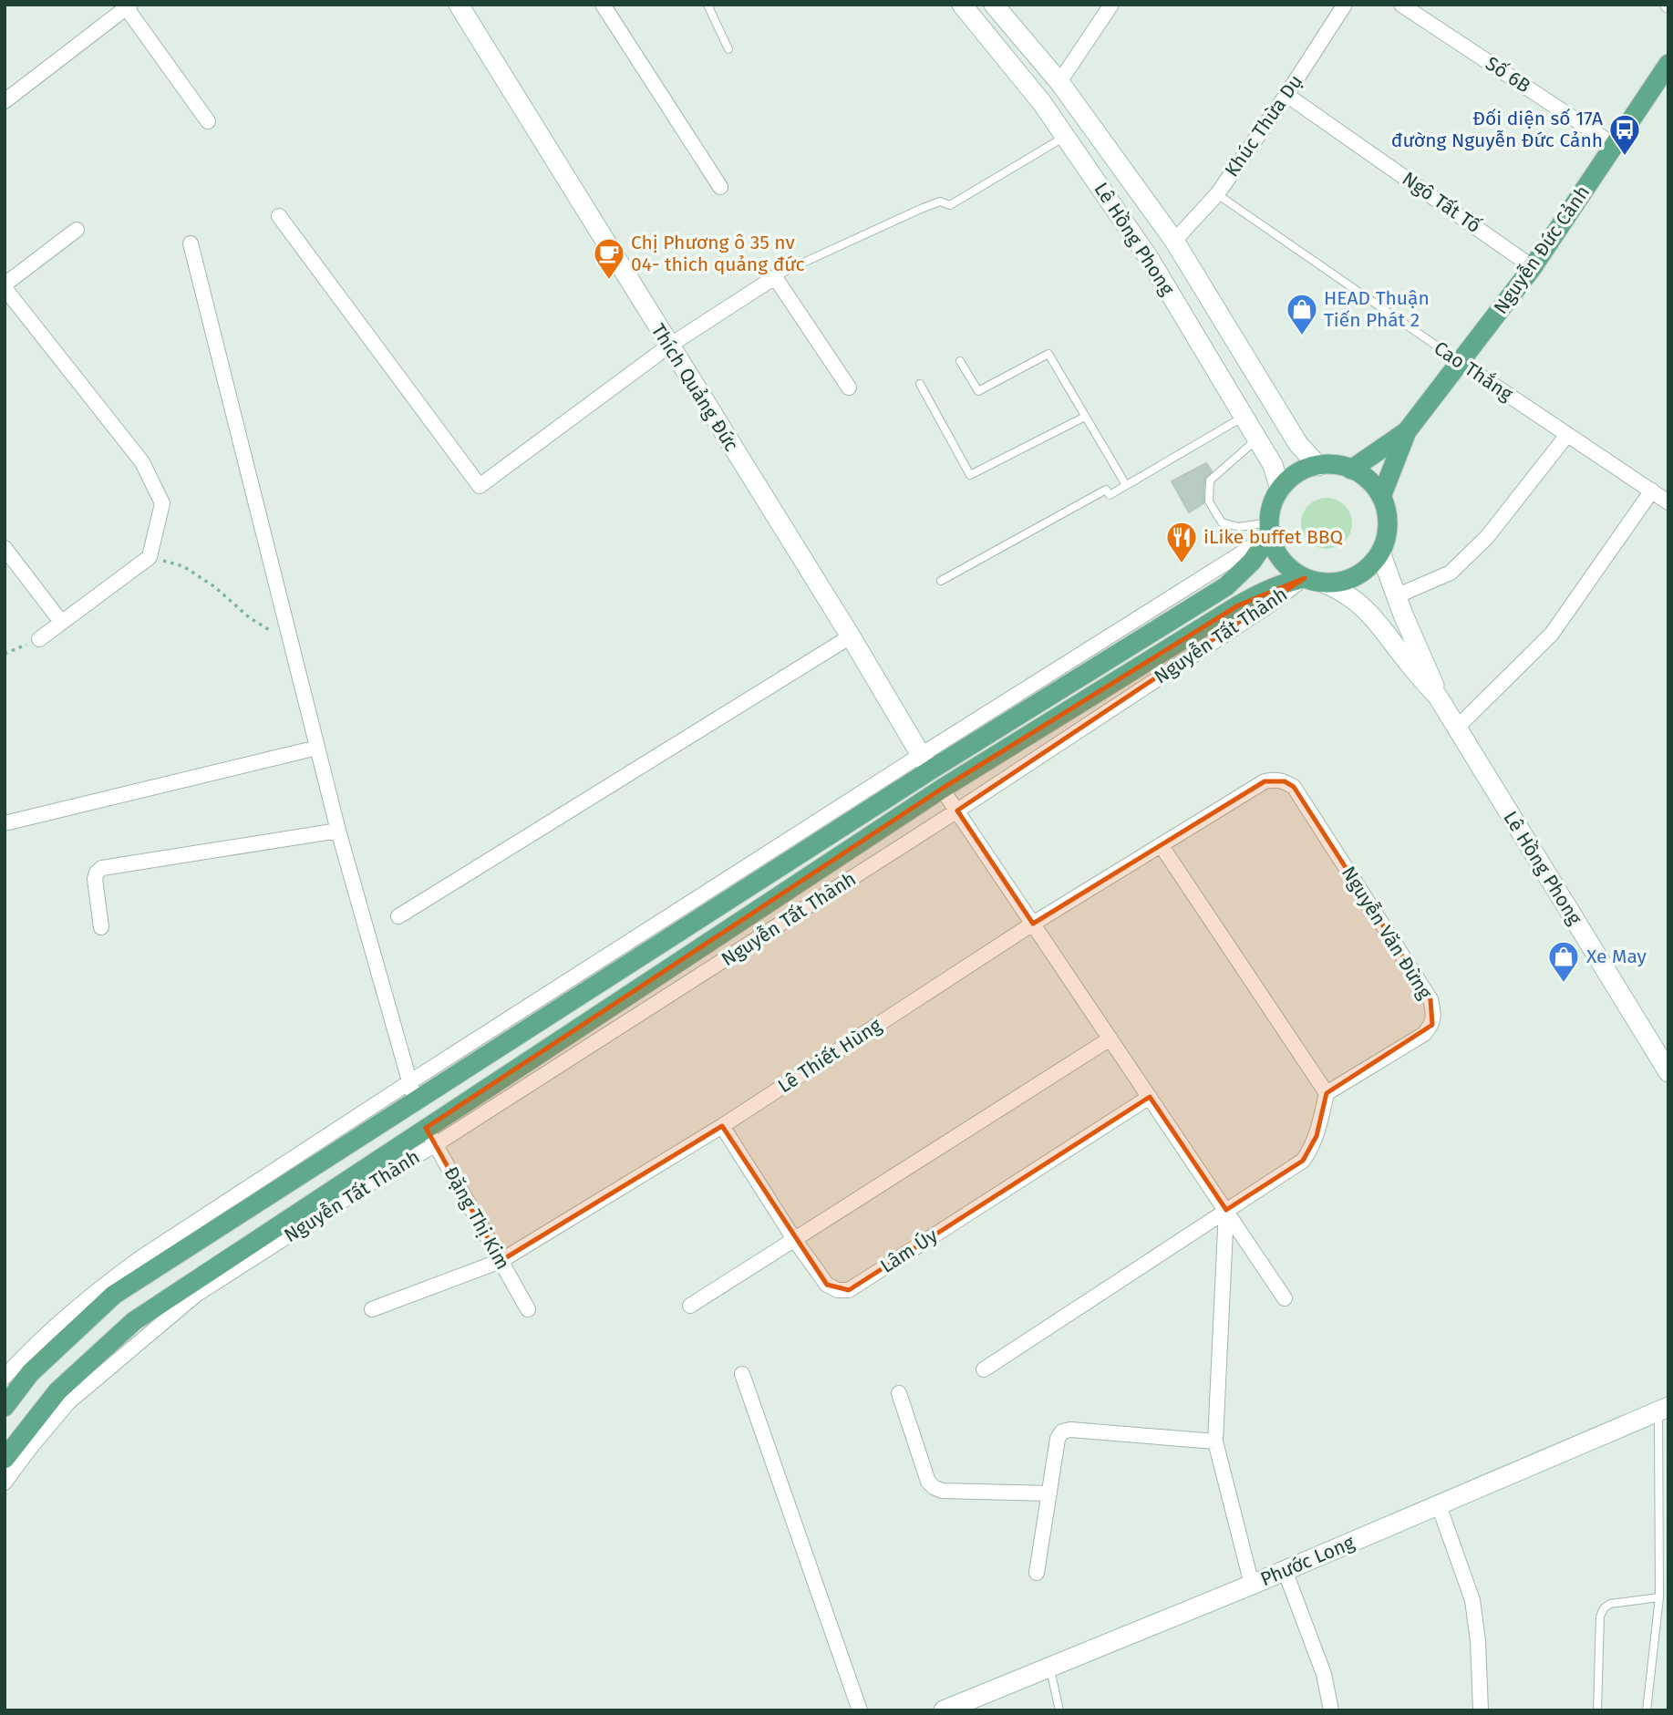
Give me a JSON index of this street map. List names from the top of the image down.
{
  "streets": {
    "main road": [
      "Lê Hồng Phong",
      "Nguyễn Đức Cảnh",
      "Thích Quảng Đức",
      "Nguyễn Tất Thành",
      "Phước Long"
    ],
    "street": [
      "Số 6B",
      "Khúc Thừa Dụ",
      "Ngô Tất Tố",
      "Cao Thắng",
      "Nguyễn Văn Đừng",
      "Lê Thiết Hùng",
      "Đặng Thị Kim",
      "Lâm Úy"
    ]
  },
  "crossings": [
    ["Số 6B", "Nguyễn Đức Cảnh"],
    ["Khúc Thừa Dụ", "Ngô Tất Tố"],
    ["Khúc Thừa Dụ", "Lê Hồng Phong"],
    ["Khúc Thừa Dụ", "Cao Thắng"],
    ["Ngô Tất Tố", "Nguyễn Đức Cảnh"],
    ["Lê Hồng Phong", "Nguyễn Đức Cảnh"],
    ["Lê Hồng Phong", "Nguyễn Tất Thành"],
    ["Nguyễn Đức Cảnh", "Cao Thắng"],
    ["Nguyễn Đức Cảnh", "Nguyễn Tất Thành"],
    ["Thích Quảng Đức", "Nguyễn Tất Thành"],
    ["Nguyễn Tất Thành", "Đặng Thị Kim"],
    ["Nguyễn Văn Đừng", "Lê Thiết Hùng"],
    ["Lê Thiết Hùng", "Đặng Thị Kim"],
    ["Lê Thiết Hùng", "Lâm Úy"]
  ],
  "places": {
    "bus stop": ["Đối diện số 17A đường Nguyễn Đức Cảnh"],
    "cafe": ["Chị Phương ô 35 nv 04- thich quảng đức"],
    "shop": ["HEAD Thuận Tiến Phát 2", "Xe May"],
    "restaurant": ["iLike buffet BBQ"]
  }
}
